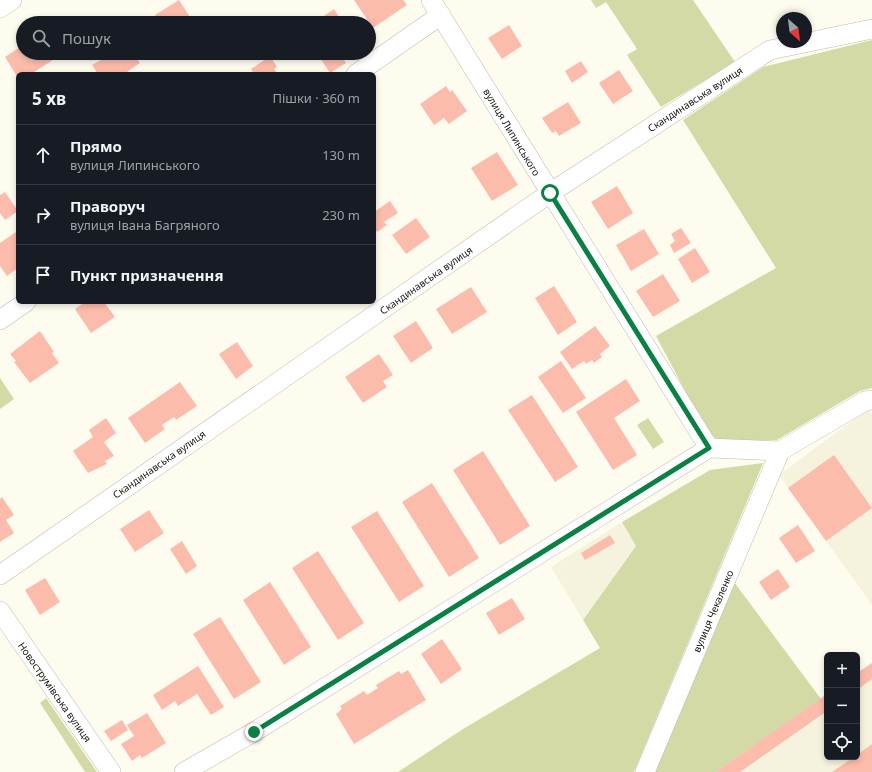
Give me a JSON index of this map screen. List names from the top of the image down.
{
  "streets": {
    "street": [
      "Скандинавська вулиця",
      "вулиця Липинського",
      "вулиця Чекаленко",
      "Новострумівська вулиця"
    ]
  },
  "crossings": [
    ["Скандинавська вулиця", "вулиця Липинського"]
  ],
  "north": "bottom right",
  "page": {
    "search": "Пошук",
    "heading": ["5 хв", "Пішки · 360 m"],
    "list": [
      ["Прямо", "вулиця Липинського", "130 m"],
      ["Праворуч", "вулиця Івана Багряного", "230 m"],
      "Пункт призначення"
    ],
    "map_buttons": ["+", "−"]
  }
}
